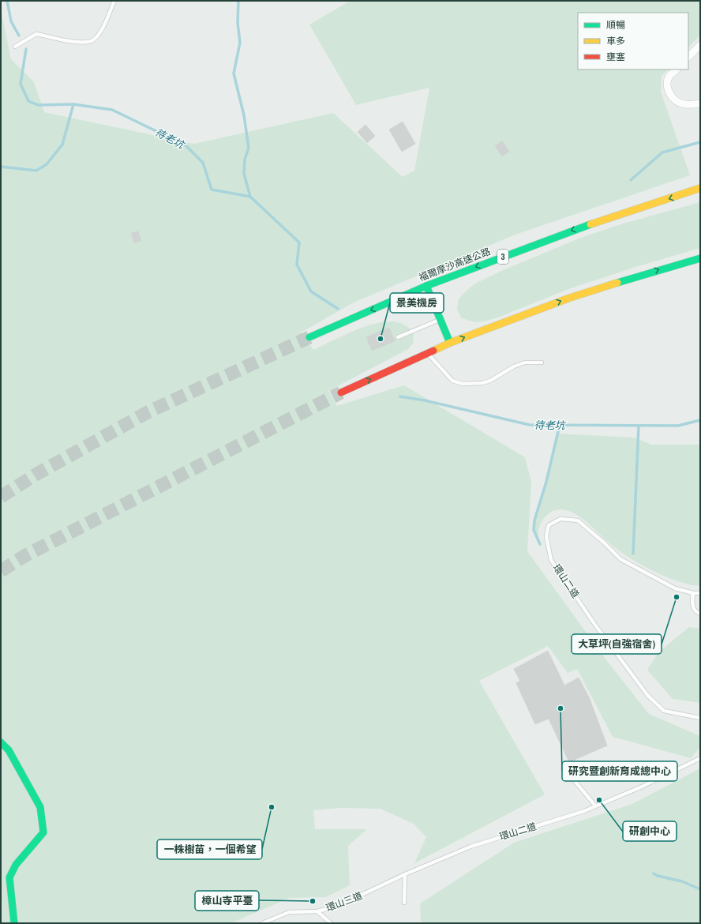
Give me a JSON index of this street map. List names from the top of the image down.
{
  "streets": {
    "main road": ["3", "福爾摩沙高速公路"],
    "lane": ["環山二道", "環山三道"]
  },
  "crossings": [
    ["環山二道", "環山三道"]
  ],
  "water": ["待老坑"],
  "places": [
    "景美機房",
    "大草坪(自強宿舍)",
    "研究暨創新育成總中心",
    "研創中心",
    "一株樹苗，一個希望",
    "樟山寺平臺"
  ],
  "legend": ["順暢", "車多", "壅塞"]
}
